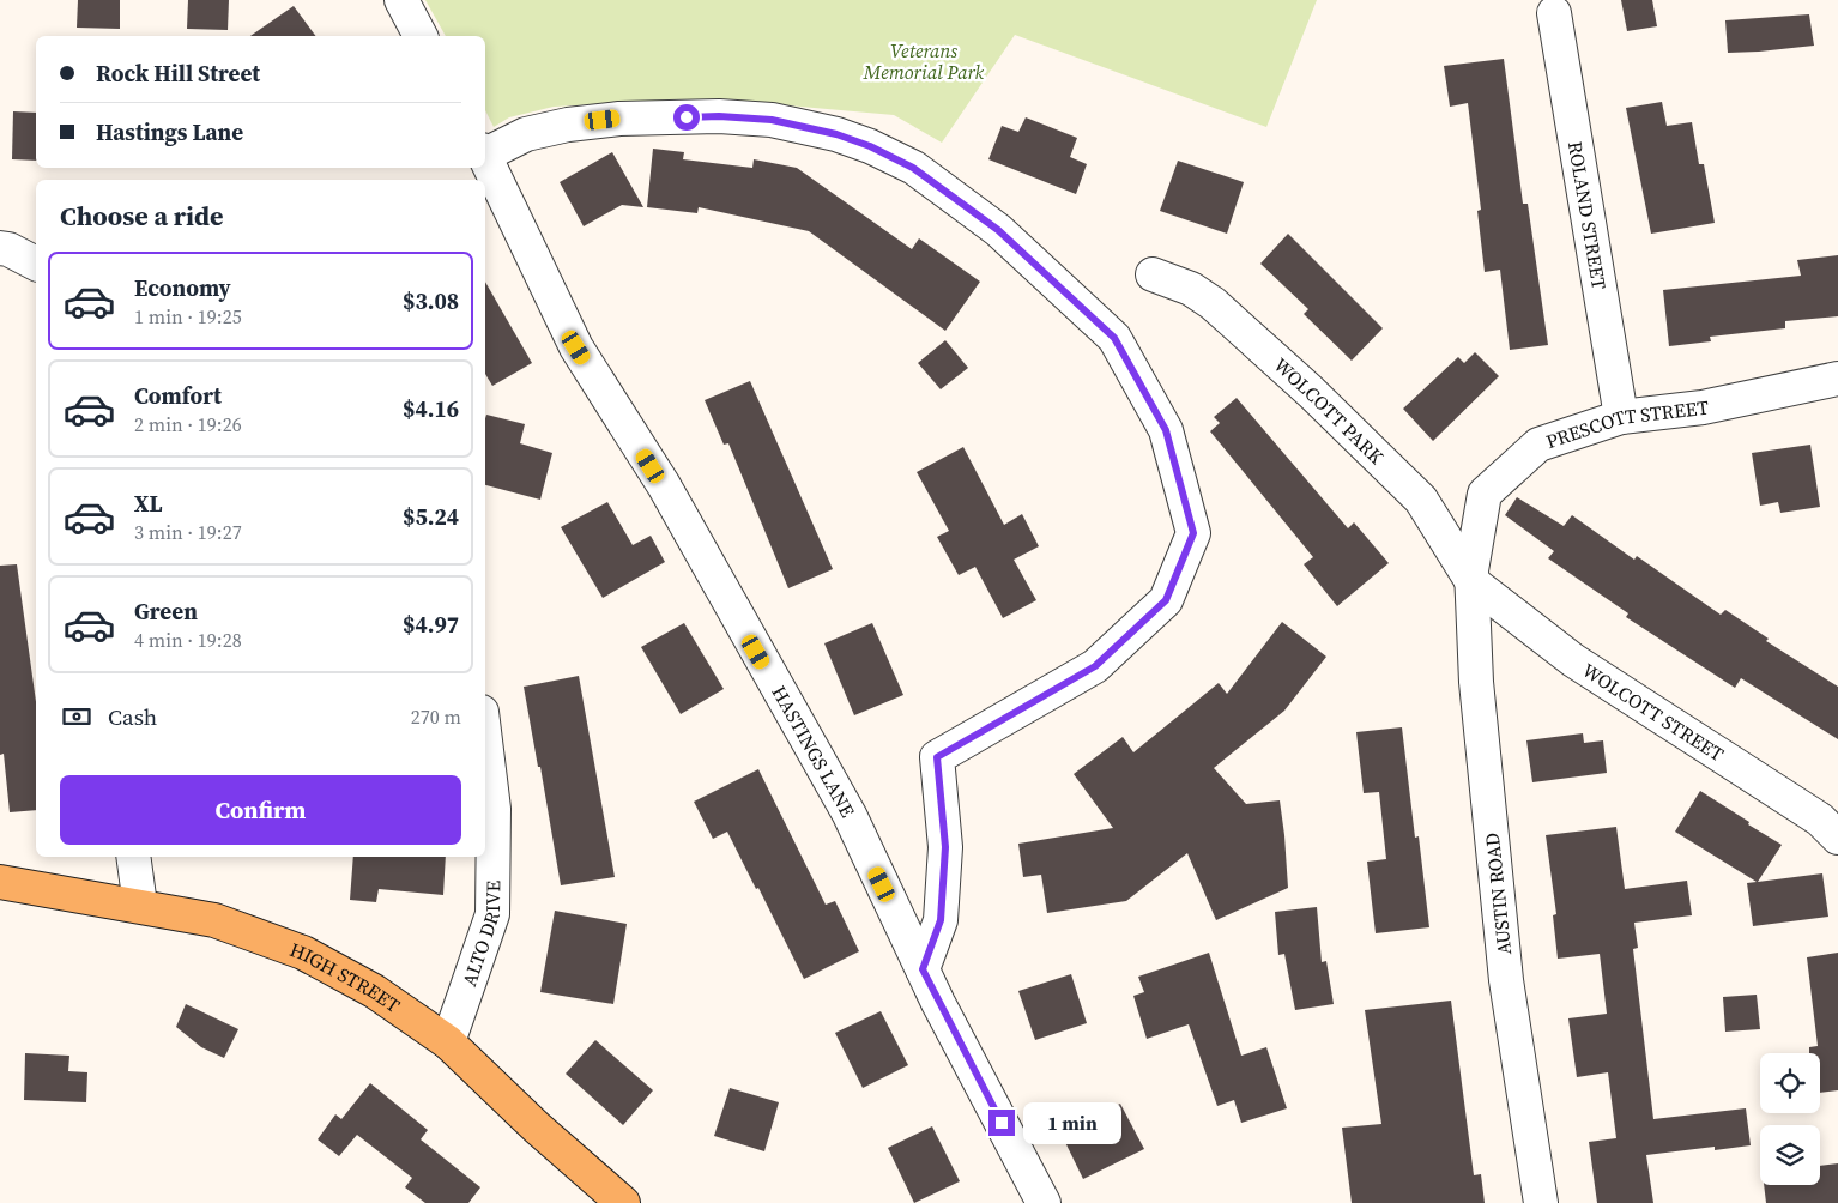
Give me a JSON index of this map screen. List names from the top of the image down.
{
  "streets": {
    "main road": ["HIGH STREET"],
    "street": [
      "ROLAND STREET",
      "WOLCOTT PARK",
      "PRESCOTT STREET",
      "WOLCOTT STREET",
      "HASTINGS LANE",
      "AUSTIN ROAD",
      "ALTO DRIVE"
    ]
  },
  "crossings": [
    ["ROLAND STREET", "PRESCOTT STREET"],
    ["WOLCOTT PARK", "PRESCOTT STREET"],
    ["WOLCOTT PARK", "WOLCOTT STREET"],
    ["WOLCOTT PARK", "AUSTIN ROAD"],
    ["PRESCOTT STREET", "WOLCOTT STREET"],
    ["PRESCOTT STREET", "AUSTIN ROAD"],
    ["WOLCOTT STREET", "AUSTIN ROAD"],
    ["ALTO DRIVE", "HIGH STREET"]
  ],
  "parks": ["Veterans Memorial Park"],
  "page": {
    "banner": ["Rock Hill Street", "Hastings Lane"],
    "heading": "Choose a ride",
    "list": [
      {
        "name": "Economy",
        "note": "1 min · 19:25",
        "value": "$3.08"
      },
      {
        "name": "Comfort",
        "note": "2 min · 19:26",
        "value": "$4.16"
      },
      {
        "name": "XL",
        "note": "3 min · 19:27",
        "value": "$5.24"
      },
      {
        "name": "Green",
        "note": "4 min · 19:28",
        "value": "$4.97"
      }
    ],
    "pay": ["Cash", "270 m"],
    "buttons": "Confirm",
    "bubble": "1 min"
  }
}
